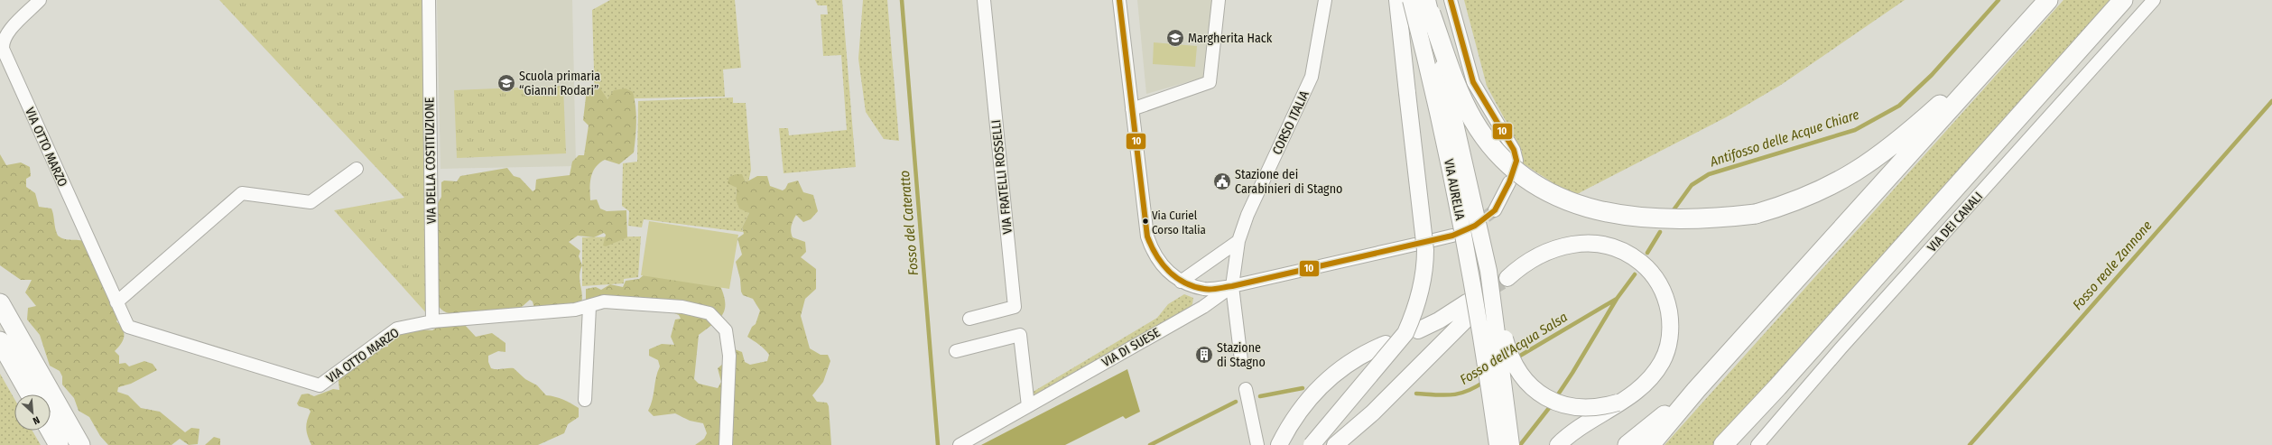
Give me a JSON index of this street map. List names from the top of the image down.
{
  "streets": {
    "main road": ["VIA AURELIA"],
    "street": [
      "CORSO ITALIA",
      "VIA OTTO MARZO",
      "VIA DELLA COSTITUZIONE",
      "VIA FRATELLI ROSSELLI",
      "VIA DEI CANALI",
      "VIA DI SUESE"
    ]
  },
  "crossings": [
    ["CORSO ITALIA", "VIA DI SUESE"],
    ["VIA OTTO MARZO", "VIA DELLA COSTITUZIONE"]
  ],
  "water": [
    "Antifosso delle Acque Chiare",
    "Fosso del Cateratto",
    "Fosso reale Zannone",
    "Fosso dell'Acqua Salsa"
  ],
  "places": {
    "school or university": ["Margherita Hack", "Scuola primaria “Gianni Rodari”"],
    "public building": ["Stazione dei Carabinieri di Stagno"],
    "other": ["Via Curiel Corso Italia"],
    "building": ["Stazione di Stagno"]
  },
  "lines": ["transit line 10"],
  "north": "bottom right"
}
